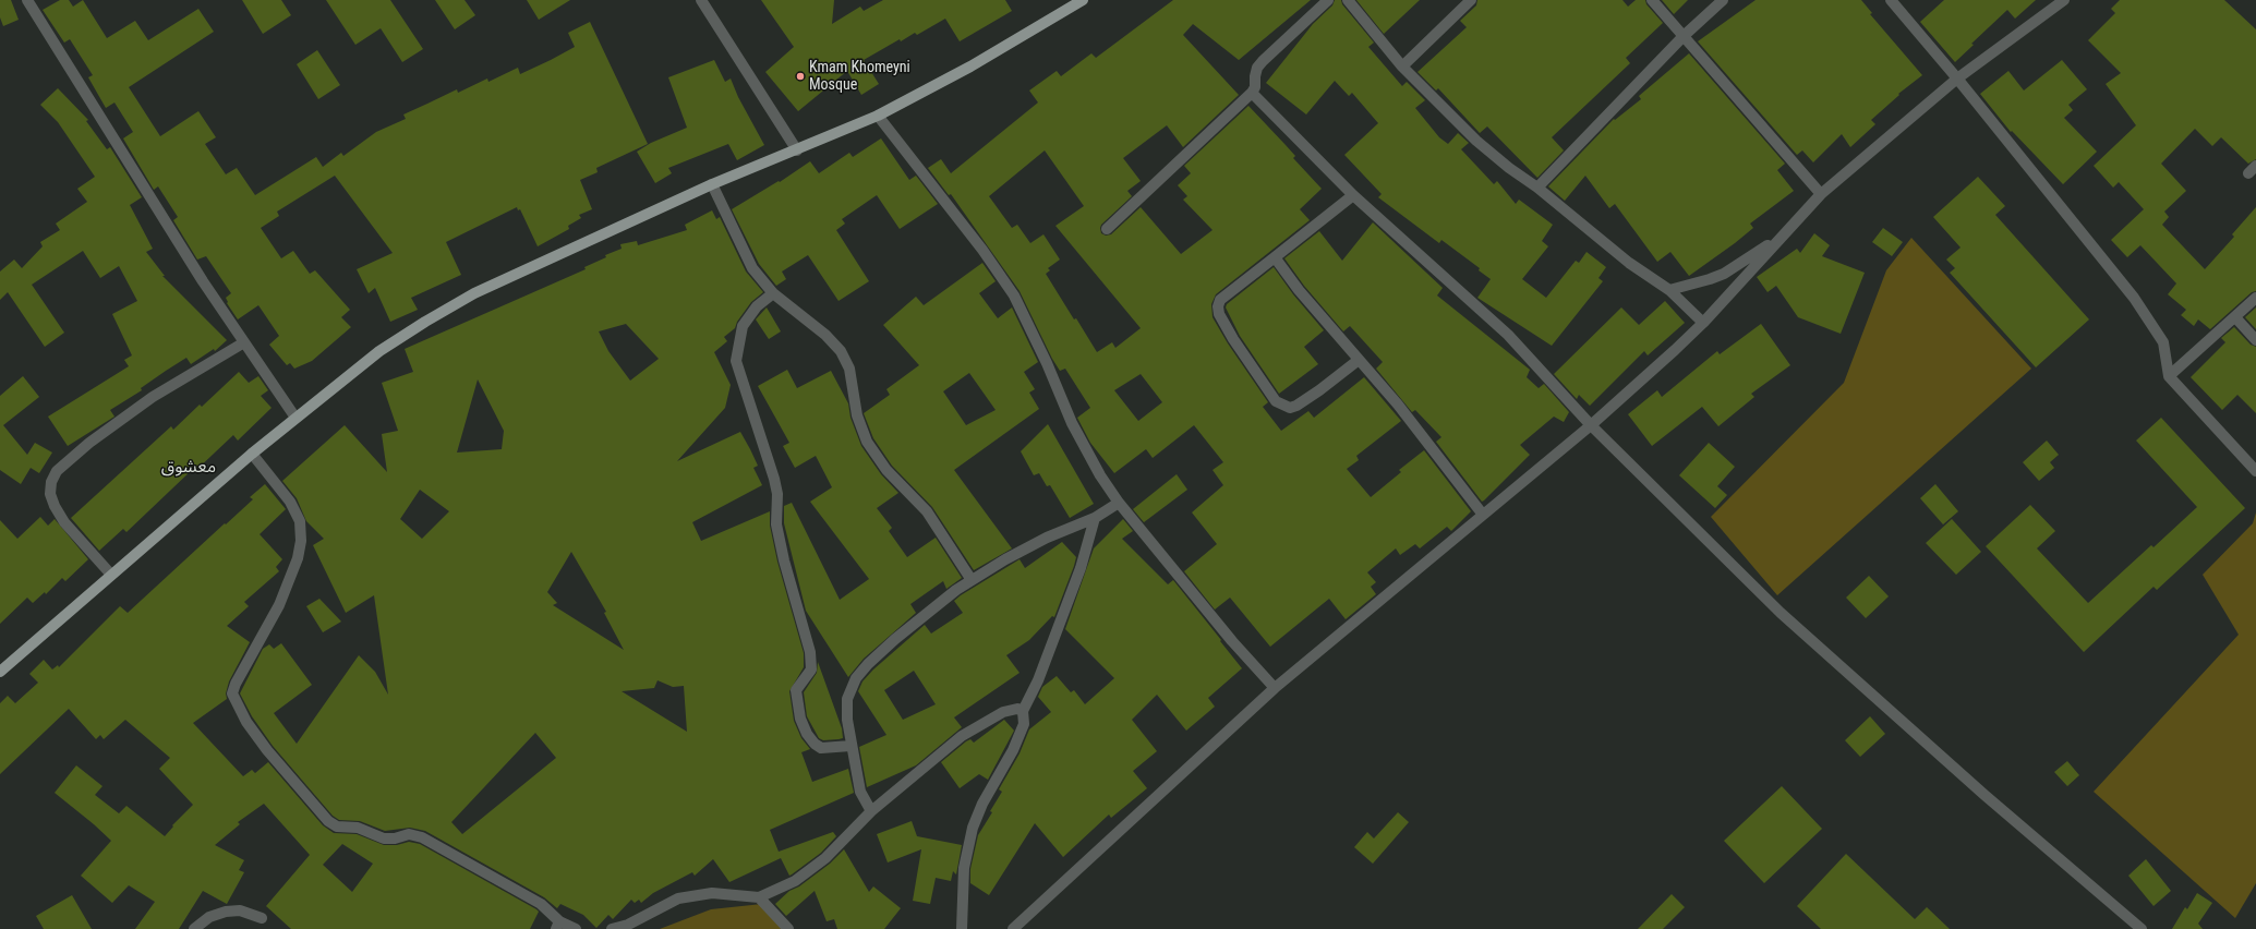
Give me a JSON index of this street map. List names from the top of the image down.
{
  "districts": ["معشوق"],
  "places": ["Kmam Khomeyni Mosque"]
}
